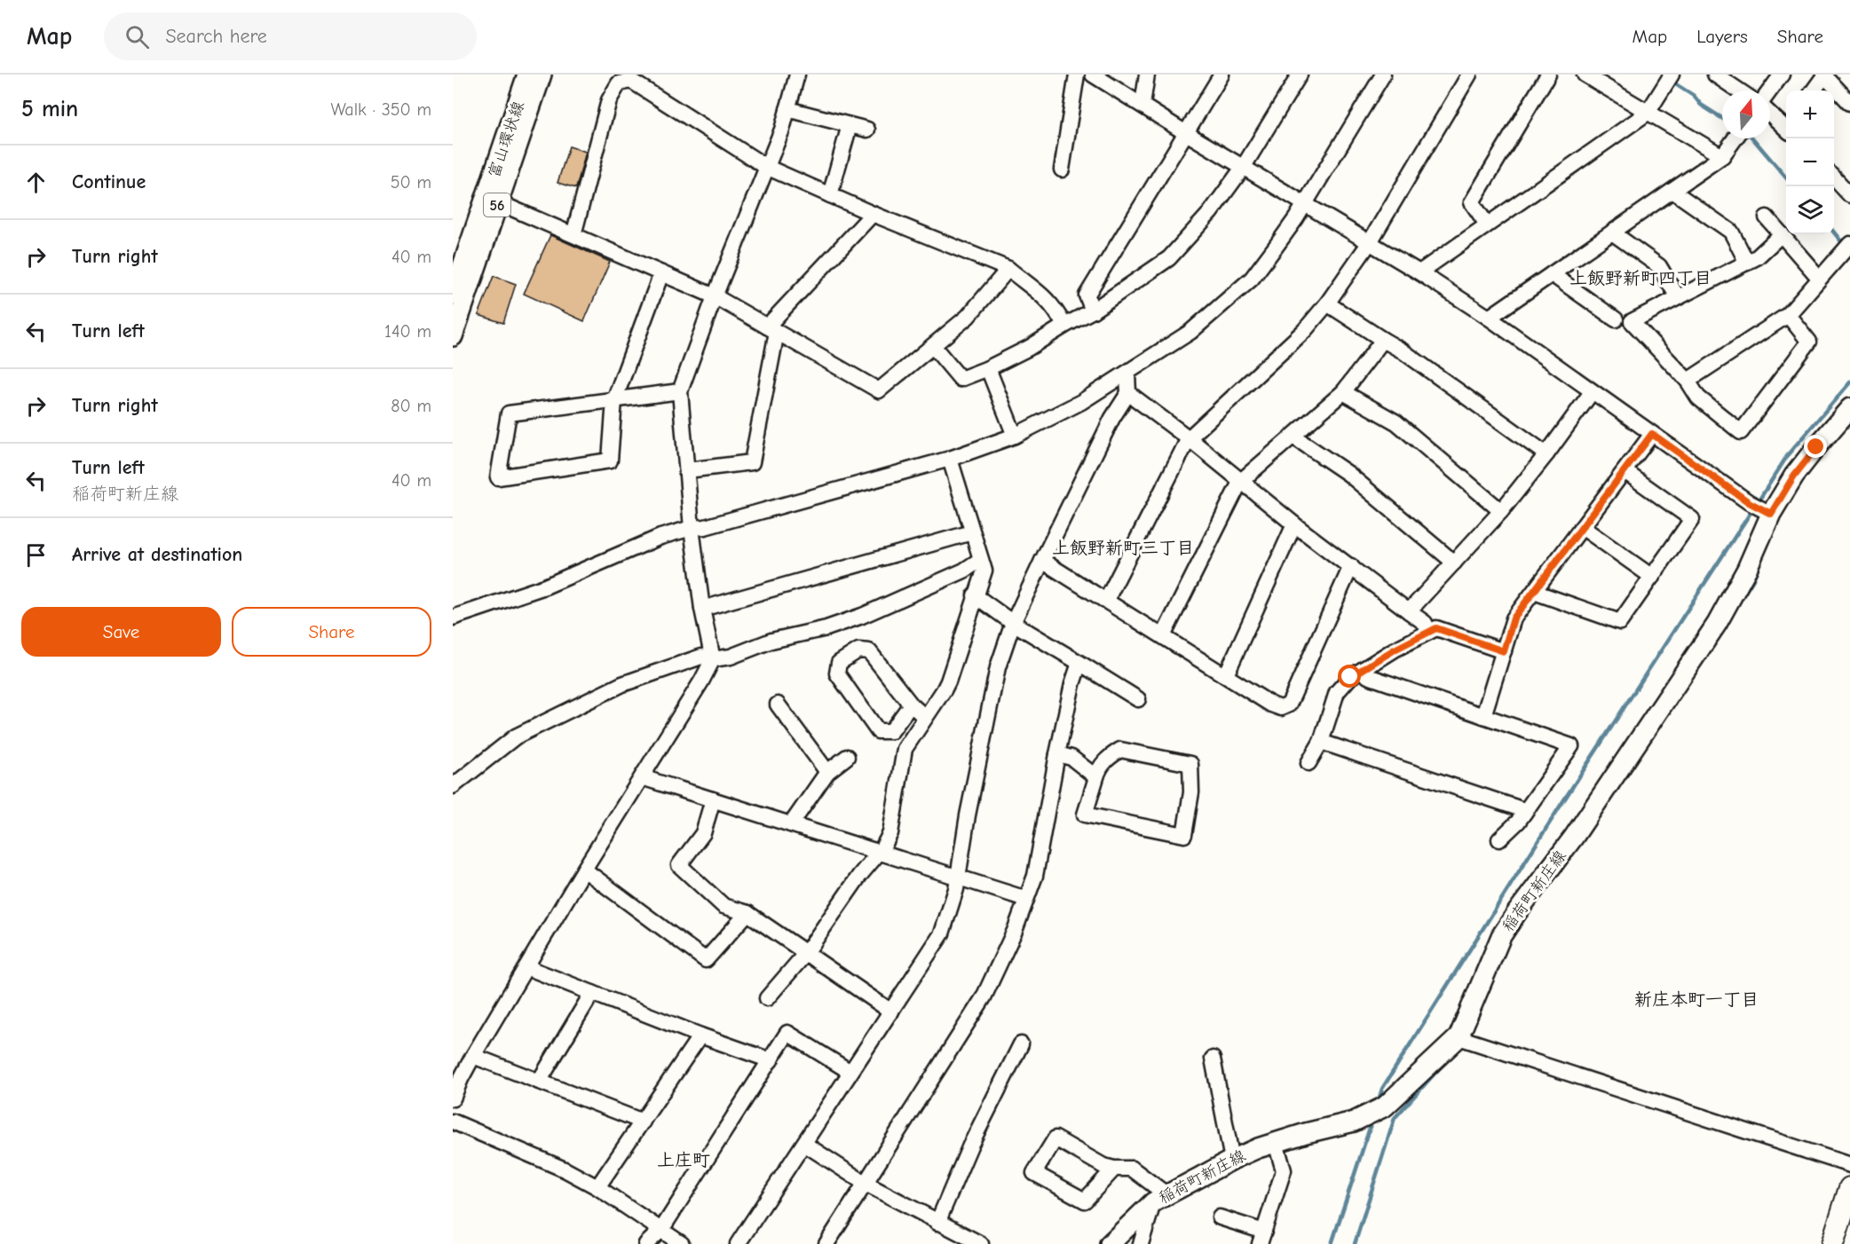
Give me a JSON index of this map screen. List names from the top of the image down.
{
  "streets": {
    "main road": ["富山環状線", "56", "稲荷町新庄線"]
  },
  "districts": [
    "上飯野新町四丁目",
    "上飯野新町三丁目",
    "新庄本町一丁目",
    "上庄町"
  ],
  "north": "top",
  "page": {
    "header": "Map",
    "search": "Search here",
    "nav": ["Map", "Layers", "Share"],
    "heading": ["5 min", "Walk · 350 m"],
    "map_buttons": ["+", "−"],
    "list": [
      ["Continue", "50 m"],
      ["Turn right", "40 m"],
      ["Turn left", "140 m"],
      ["Turn right", "80 m"],
      ["Turn left", "稲荷町新庄線", "40 m"],
      "Arrive at destination"
    ],
    "buttons": ["Save", "Share"]
  }
}
